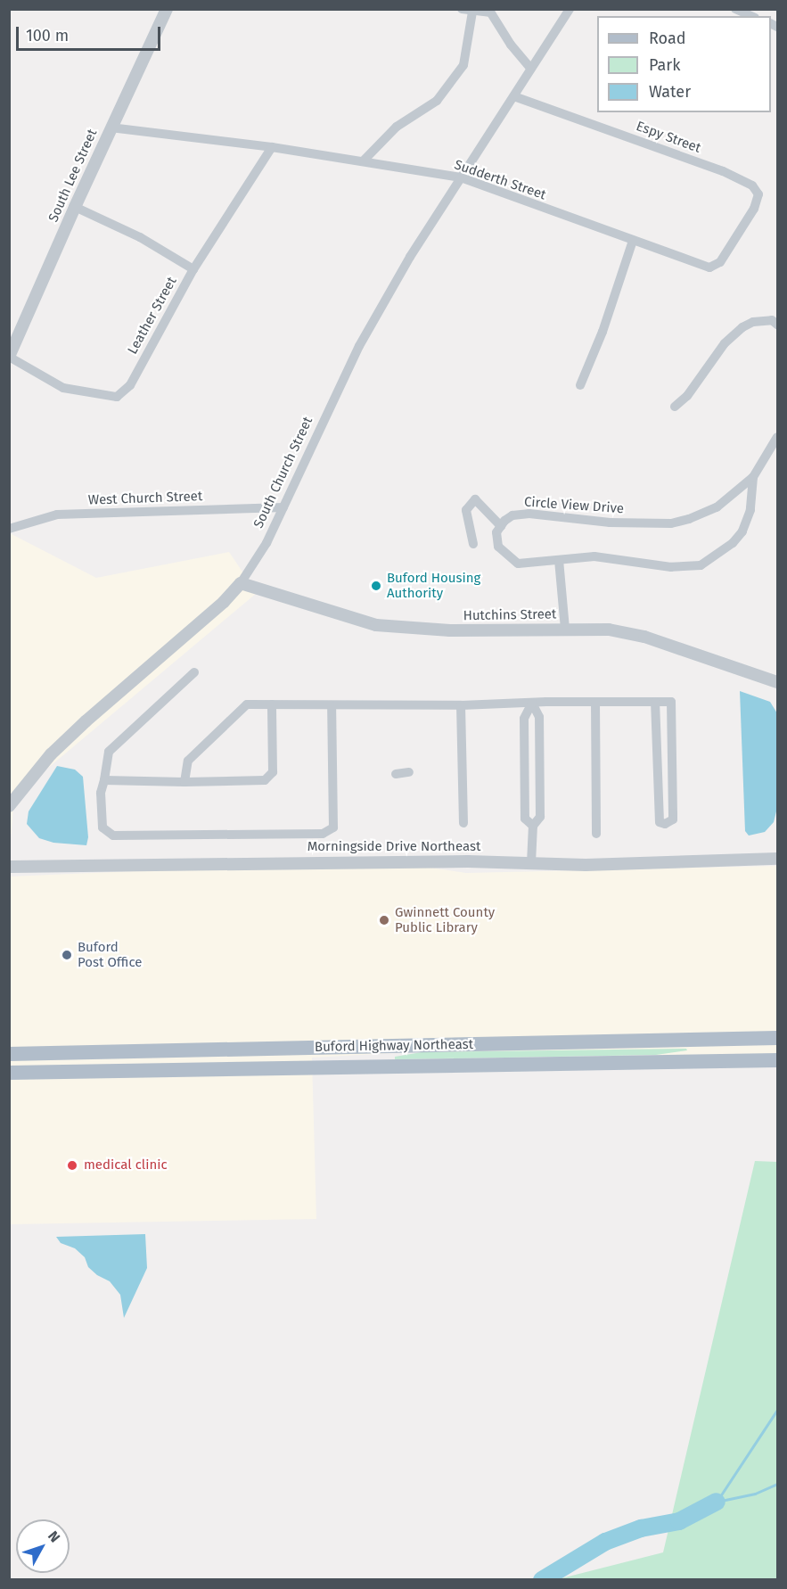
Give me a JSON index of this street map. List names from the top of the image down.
{
  "streets": {
    "main road": ["Buford Highway Northeast"],
    "street": [
      "Espy Street",
      "South Lee Street",
      "Sudderth Street",
      "Leather Street",
      "South Church Street",
      "West Church Street",
      "Circle View Drive",
      "Hutchins Street",
      "Morningside Drive Northeast"
    ]
  },
  "crossings": [
    ["Espy Street", "Sudderth Street"],
    ["Espy Street", "South Church Street"],
    ["South Lee Street", "Sudderth Street"],
    ["South Lee Street", "Leather Street"],
    ["Sudderth Street", "Leather Street"],
    ["Sudderth Street", "South Church Street"],
    ["South Church Street", "West Church Street"],
    ["South Church Street", "Hutchins Street"]
  ],
  "places": [
    "Buford Housing Authority",
    "Gwinnett County Public Library",
    "Buford Post Office",
    "medical clinic"
  ],
  "legend": ["Road", "Park", "Water"],
  "scale_bar": "100 m",
  "north": "top right"
}
